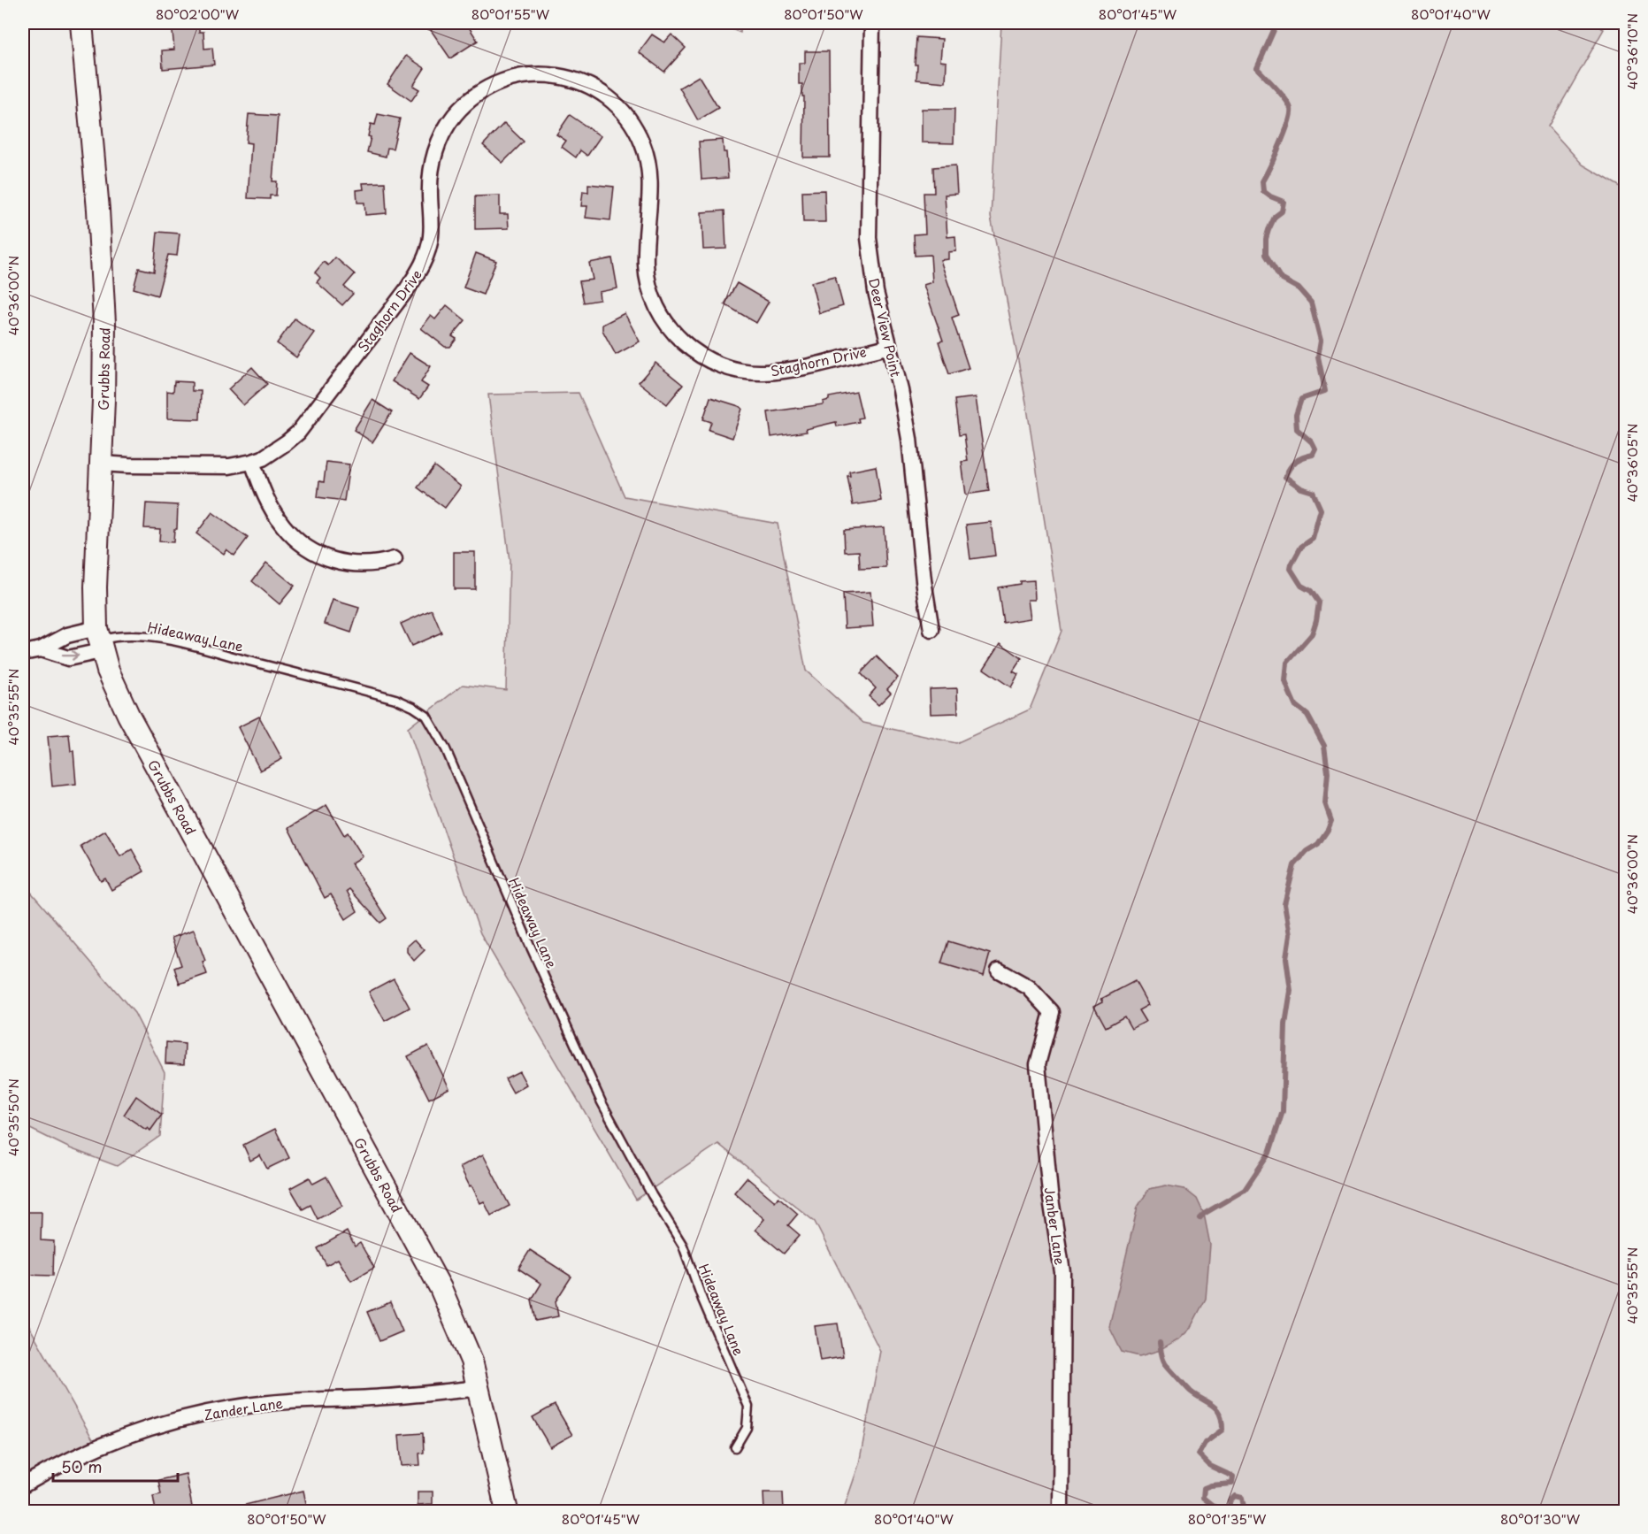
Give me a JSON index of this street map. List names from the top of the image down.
{
  "streets": {
    "street": [
      "Staghorn Drive",
      "Deer View Point",
      "Grubbs Road",
      "Janber Lane",
      "Zander Lane"
    ],
    "lane": ["Hideaway Lane"]
  },
  "crossings": [
    ["Staghorn Drive", "Deer View Point"],
    ["Staghorn Drive", "Grubbs Road"],
    ["Grubbs Road", "Hideaway Lane"],
    ["Grubbs Road", "Zander Lane"]
  ],
  "scale_bar": "50 m",
  "coordinates": [
    "80°02'00\"W",
    "80°01'55\"W",
    "80°01'50\"W",
    "80°01'45\"W",
    "80°01'40\"W",
    "40°36'10\"N",
    "40°36'00\"N",
    "40°36'05\"N",
    "40°35'55\"N",
    "40°35'50\"N",
    "80°01'35\"W",
    "80°01'30\"W"
  ]
}
